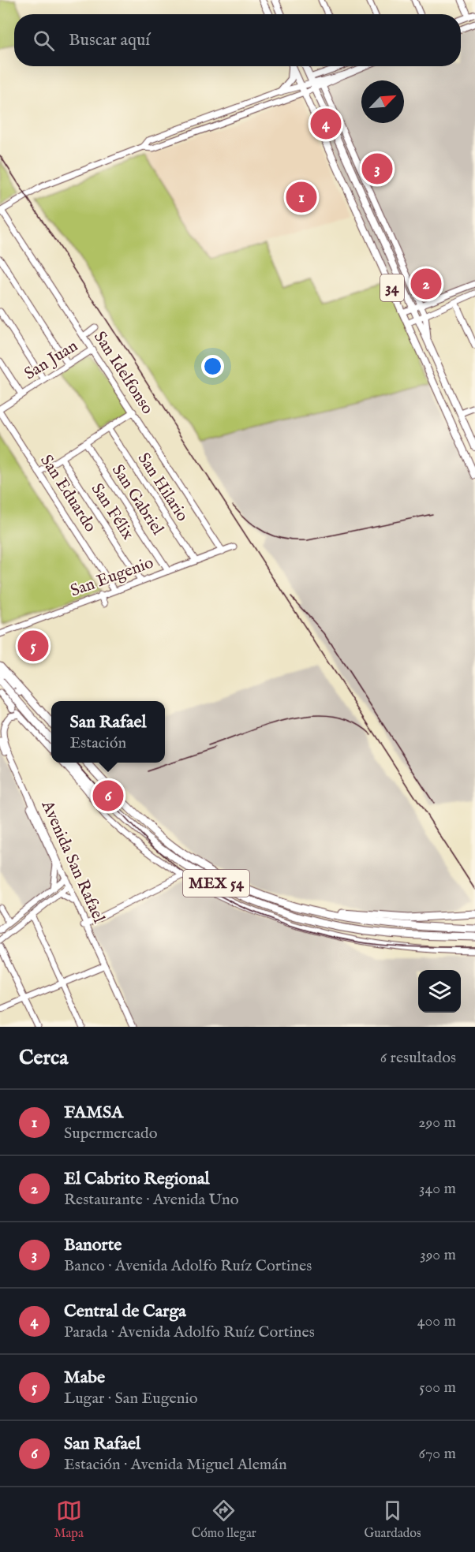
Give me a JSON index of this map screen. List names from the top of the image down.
{
  "streets": {
    "highway": ["MEX 54"],
    "main road": ["34"],
    "street": [
      "San Juan",
      "San Idelfonso",
      "San Hilario",
      "San Eduardo",
      "San Gabriel",
      "San Félix",
      "San Eugenio",
      "Avenida San Rafael"
    ]
  },
  "crossings": [
    ["San Juan", "San Idelfonso"],
    ["San Juan", "San Eduardo"],
    ["San Idelfonso", "San Eugenio"],
    ["San Hilario", "San Eugenio"],
    ["San Eduardo", "San Eugenio"],
    ["San Gabriel", "San Eugenio"],
    ["San Félix", "San Eugenio"]
  ],
  "north": "top right",
  "page": {
    "search": "Buscar aquí",
    "pins": [
      "4",
      "3",
      "1",
      "2",
      "5",
      "6"
    ],
    "popup": ["San Rafael", "Estación"],
    "heading": ["Cerca", "6 resultados"],
    "list": [
      {
        "mark": "1",
        "name": "FAMSA",
        "note": "Supermercado",
        "value": "290 m"
      },
      {
        "mark": "2",
        "name": "El Cabrito Regional",
        "note": "Restaurante · Avenida Uno",
        "value": "340 m"
      },
      {
        "mark": "3",
        "name": "Banorte",
        "note": "Banco · Avenida Adolfo Ruíz Cortines",
        "value": "390 m"
      },
      {
        "mark": "4",
        "name": "Central de Carga",
        "note": "Parada · Avenida Adolfo Ruíz Cortines",
        "value": "400 m"
      },
      {
        "mark": "5",
        "name": "Mabe",
        "note": "Lugar · San Eugenio",
        "value": "500 m"
      },
      {
        "mark": "6",
        "name": "San Rafael",
        "note": "Estación · Avenida Miguel Alemán",
        "value": "670 m"
      }
    ],
    "nav": ["Mapa", "Cómo llegar", "Guardados"]
  }
}
